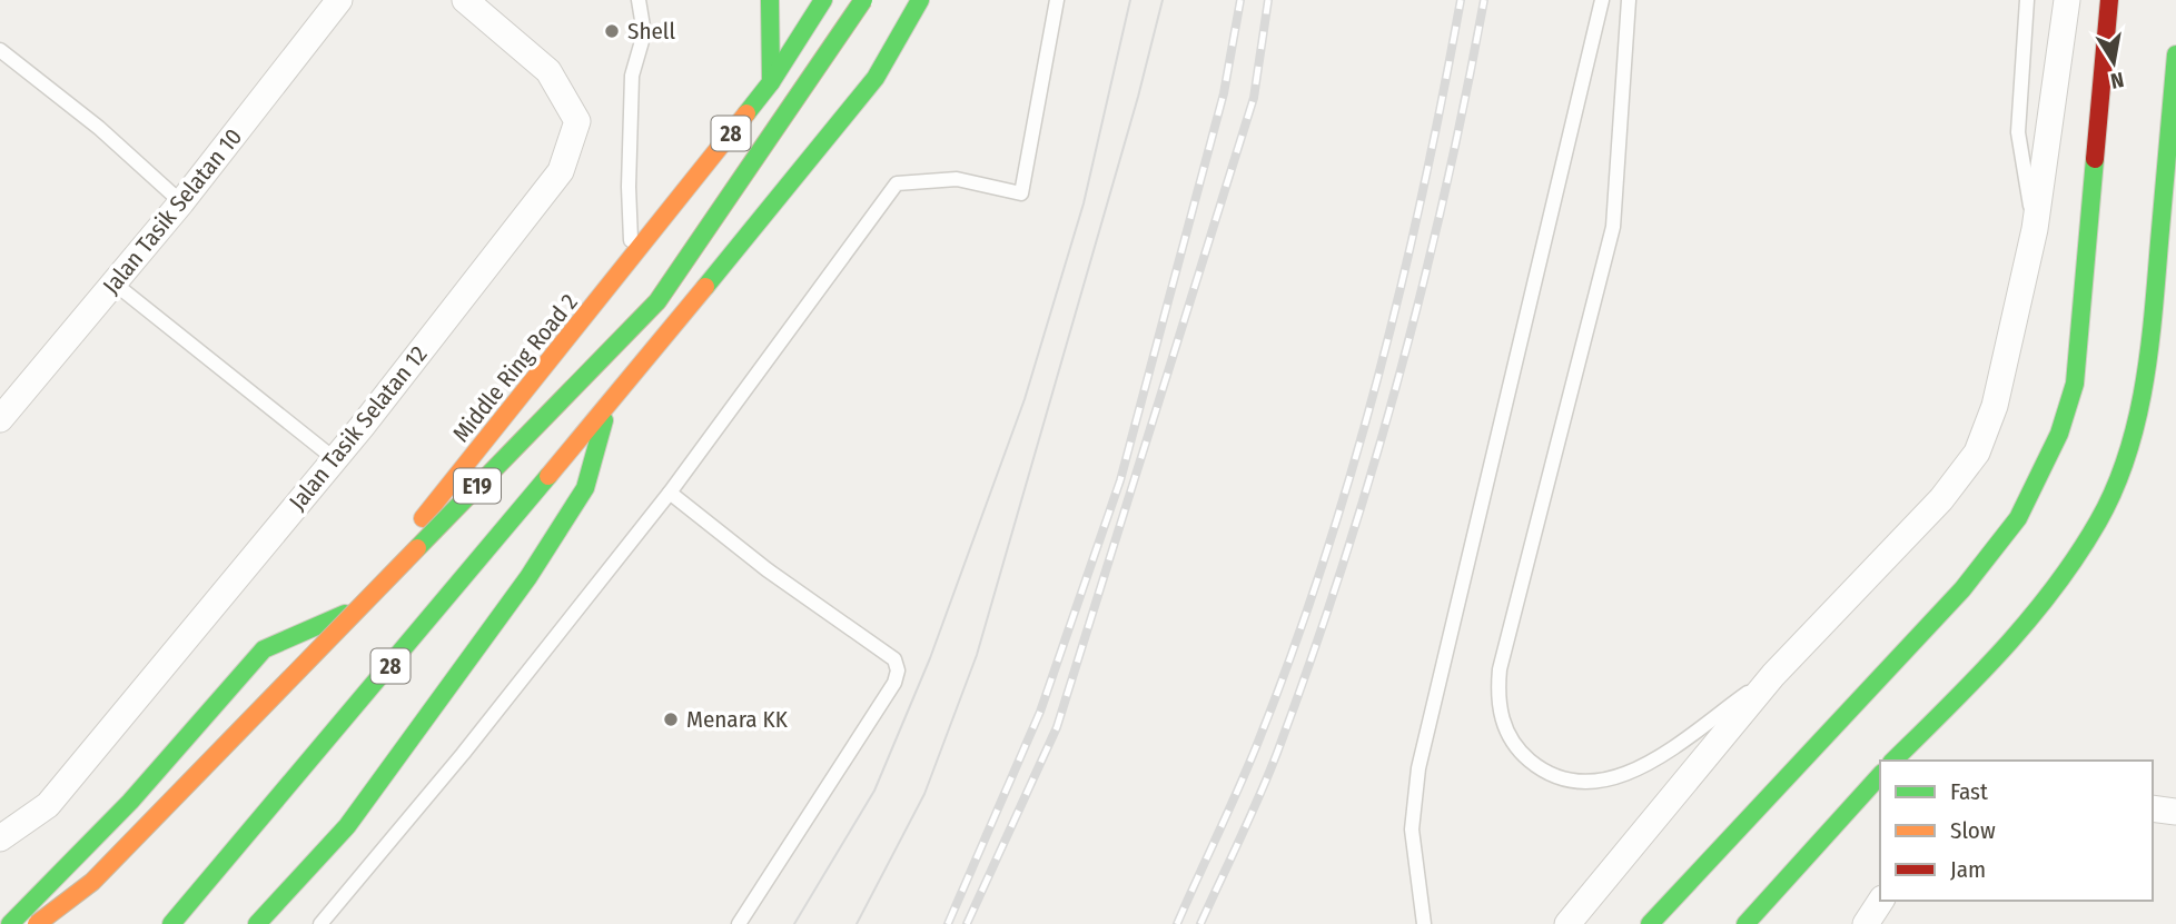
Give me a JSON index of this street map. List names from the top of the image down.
{
  "streets": {
    "main road": ["28", "Middle Ring Road 2", "E19"],
    "street": ["Jalan Tasik Selatan 10", "Jalan Tasik Selatan 12"]
  },
  "crossings": [
    ["28", "E19"]
  ],
  "places": ["Shell", "Menara KK"],
  "legend": ["Fast", "Slow", "Jam"],
  "north": "bottom"
}
